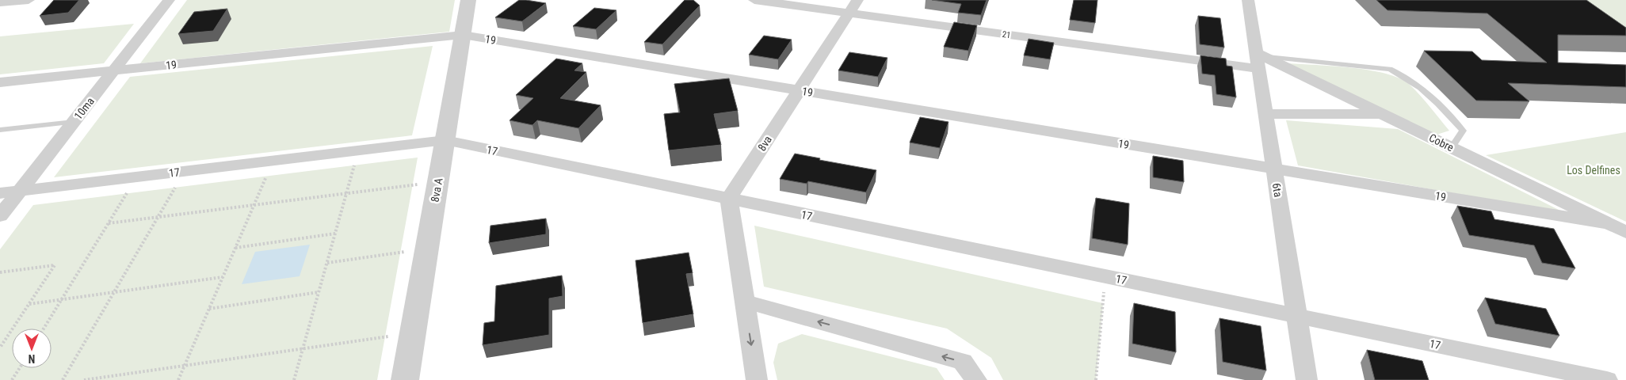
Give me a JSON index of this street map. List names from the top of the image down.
{
  "streets": {
    "street": [
      "21",
      "19",
      "10ma",
      "Cobre",
      "8va",
      "17",
      "8va A",
      "6ta"
    ]
  },
  "crossings": [
    ["21", "Cobre"],
    ["21", "8va"],
    ["21", "6ta"],
    ["19", "10ma"],
    ["19", "Cobre"],
    ["19", "8va"],
    ["19", "8va A"],
    ["19", "6ta"],
    ["10ma", "17"],
    ["Cobre", "6ta"],
    ["8va", "17"],
    ["17", "8va A"],
    ["17", "6ta"]
  ],
  "parks": ["Los Delfines"],
  "north": "bottom"
}
